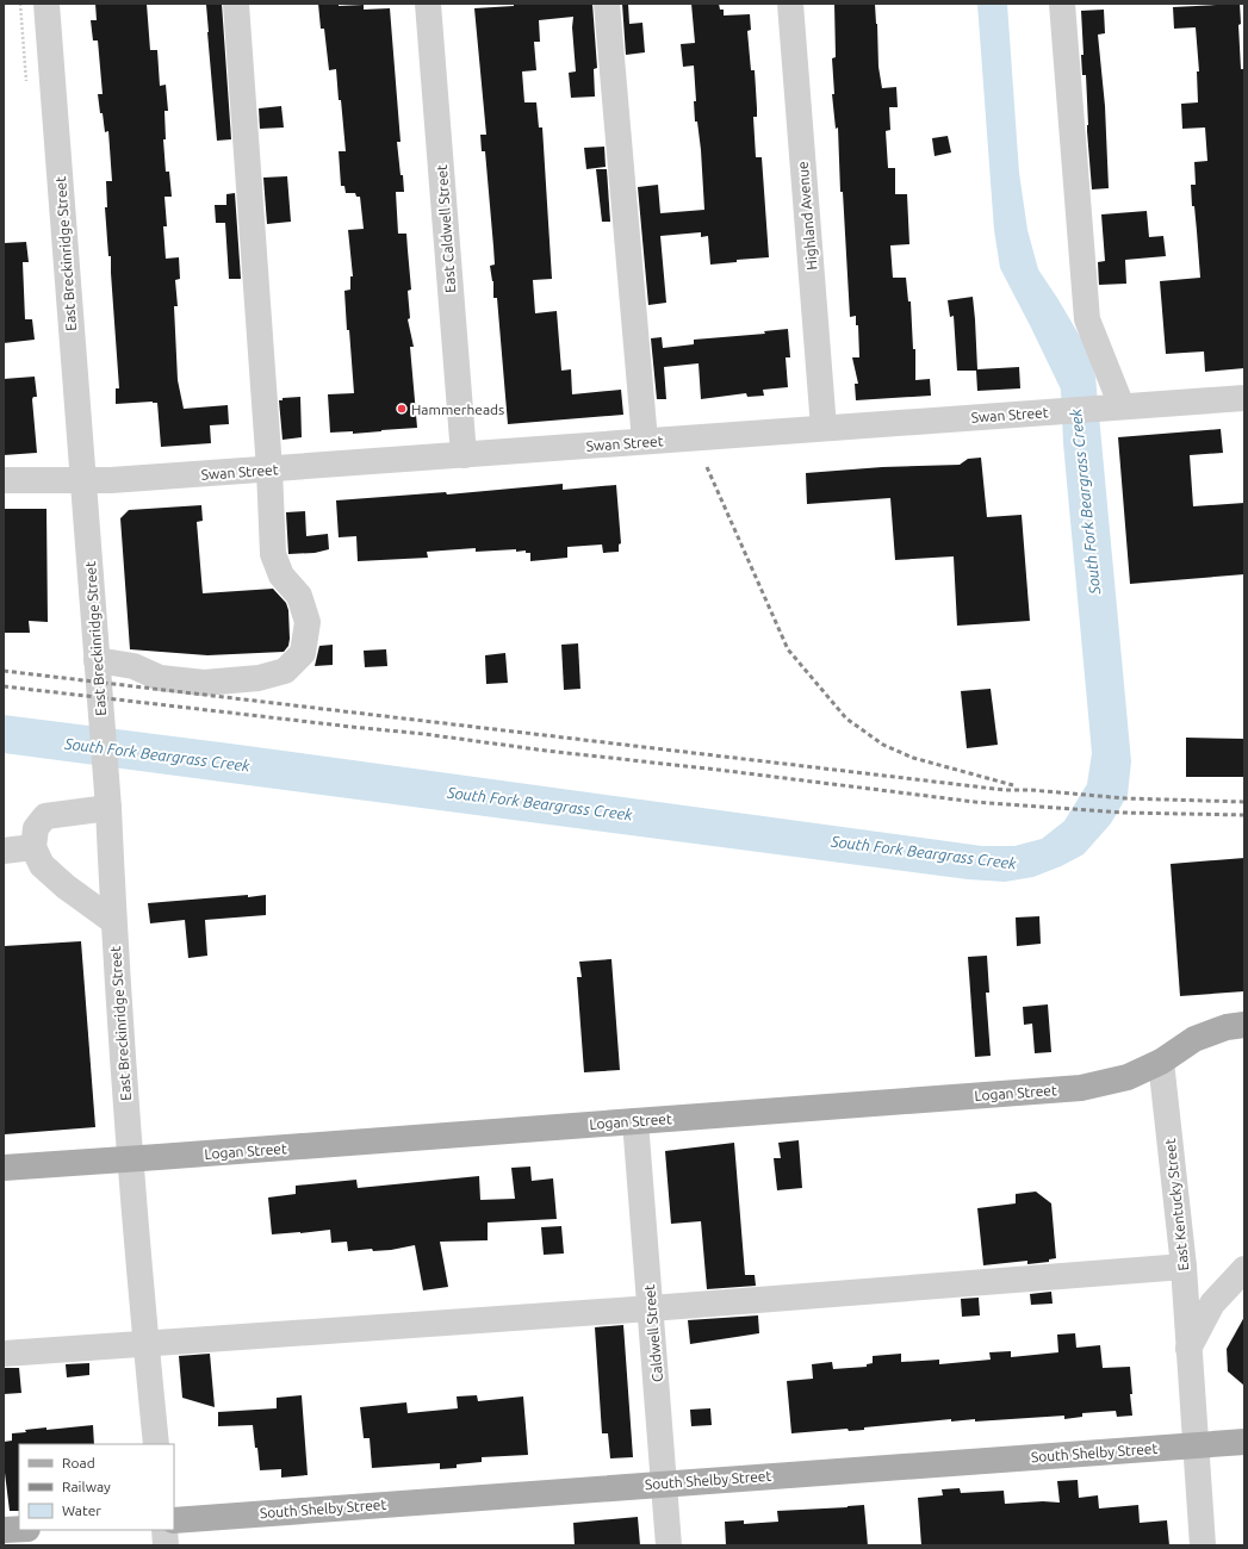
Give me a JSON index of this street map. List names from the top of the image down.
{
  "streets": {
    "main road": ["Logan Street", "South Shelby Street"],
    "street": [
      "Highland Avenue",
      "East Caldwell Street",
      "East Breckinridge Street",
      "Swan Street",
      "East Kentucky Street",
      "Caldwell Street"
    ]
  },
  "crossings": [
    ["Highland Avenue", "Swan Street"],
    ["East Caldwell Street", "Swan Street"],
    ["East Breckinridge Street", "Swan Street"],
    ["East Breckinridge Street", "Logan Street"],
    ["Logan Street", "East Kentucky Street"],
    ["Logan Street", "Caldwell Street"],
    ["East Kentucky Street", "South Shelby Street"],
    ["Caldwell Street", "South Shelby Street"]
  ],
  "water": ["South Fork Beargrass Creek"],
  "places": ["Hammerheads"],
  "legend": ["Road", "Railway", "Water"]
}
